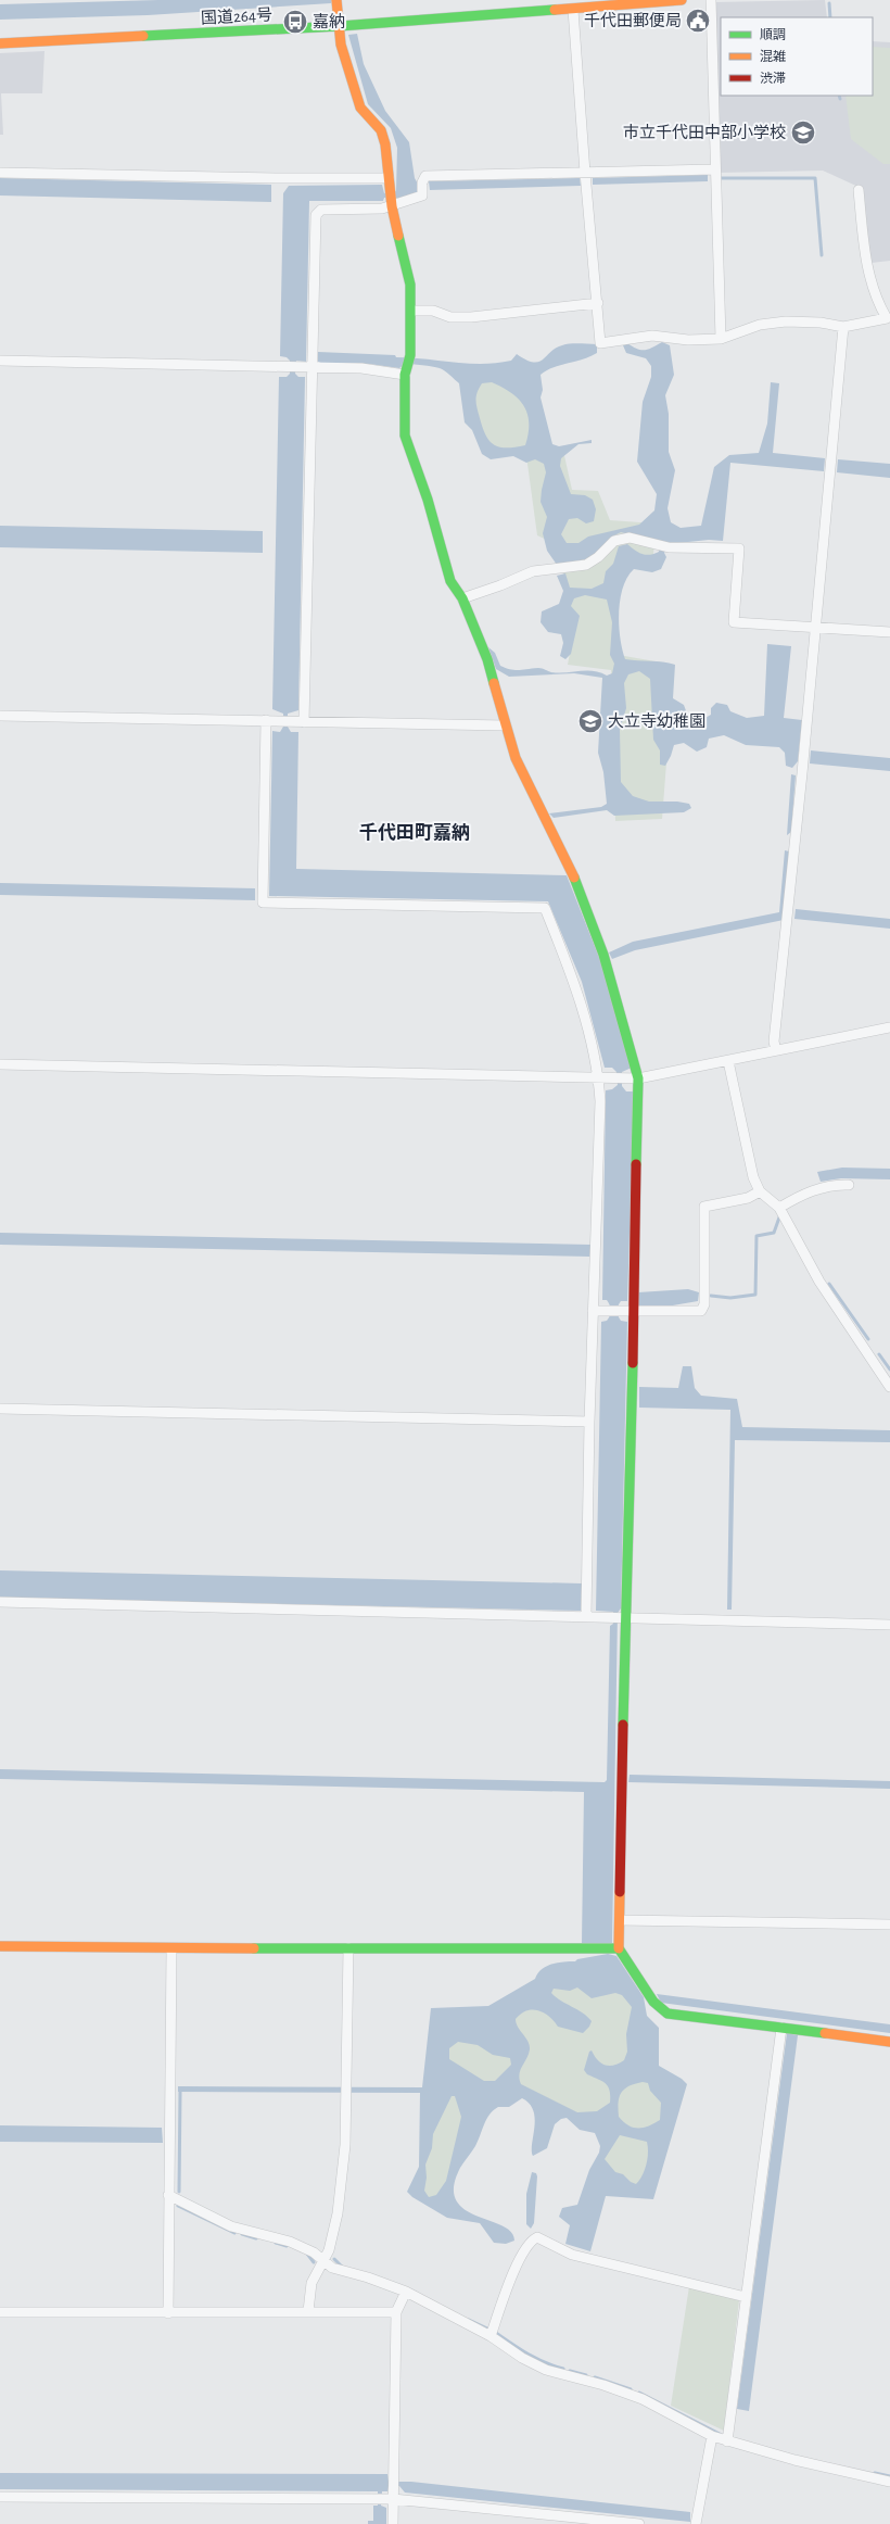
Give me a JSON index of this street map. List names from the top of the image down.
{
  "streets": {
    "main road": ["国道264号"]
  },
  "districts": ["千代田町嘉納"],
  "places": {
    "public building": ["千代田郵便局"],
    "bus stop": ["嘉納"],
    "school or university": ["市立千代田中部小学校", "大立寺幼稚園"]
  },
  "legend": ["順調", "混雑", "渋滞"]
}
